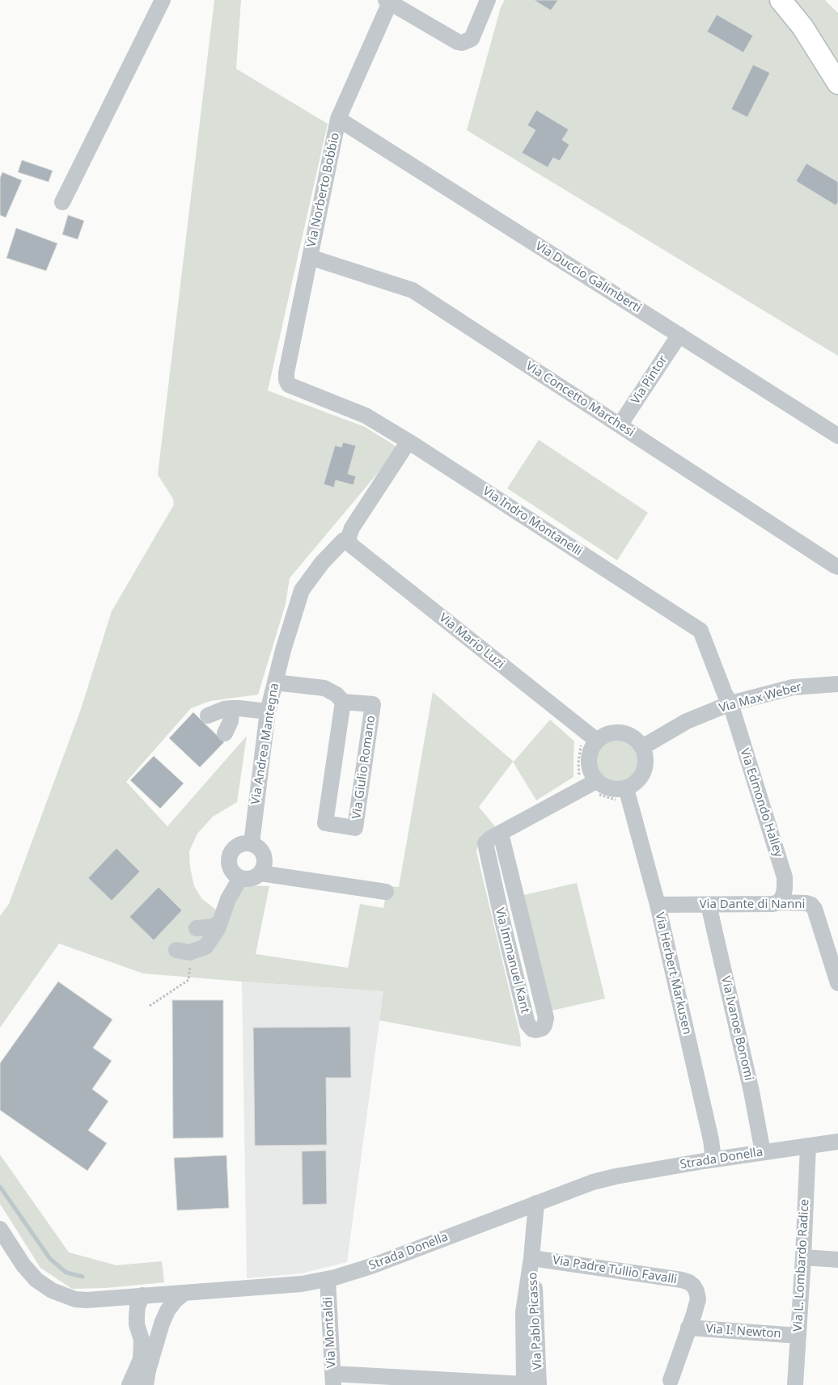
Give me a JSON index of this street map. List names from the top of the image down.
{
  "streets": {
    "street": [
      "Via Norberto Bobbio",
      "Via Duccio Galimberti",
      "Via Pintor",
      "Via Concetto Marchesi",
      "Via Indro Montanelli",
      "Via Mario Luzi",
      "Via Max Weber",
      "Via Andrea Mantegna",
      "Via Giulio Romano",
      "Via Edmondo Halley",
      "Via Dante di Nanni",
      "Via Immanuel Kant",
      "Via Herbert Markusen",
      "Via Ivanoe Bonomi",
      "Strada Donella",
      "Via L. Lombardo Radice",
      "Via Padre Tullio Favalli",
      "Via Pablo Picasso",
      "Via I. Newton",
      "Via Montaldi"
    ]
  },
  "crossings": [
    ["Via Norberto Bobbio", "Via Duccio Galimberti"],
    ["Via Norberto Bobbio", "Via Concetto Marchesi"],
    ["Via Norberto Bobbio", "Via Indro Montanelli"],
    ["Via Duccio Galimberti", "Via Pintor"],
    ["Via Pintor", "Via Concetto Marchesi"],
    ["Via Indro Montanelli", "Via Max Weber"],
    ["Via Indro Montanelli", "Via Andrea Mantegna"],
    ["Via Indro Montanelli", "Via Edmondo Halley"],
    ["Via Mario Luzi", "Via Max Weber"],
    ["Via Mario Luzi", "Via Andrea Mantegna"],
    ["Via Mario Luzi", "Via Immanuel Kant"],
    ["Via Mario Luzi", "Via Herbert Markusen"],
    ["Via Max Weber", "Via Edmondo Halley"],
    ["Via Max Weber", "Via Immanuel Kant"],
    ["Via Max Weber", "Via Herbert Markusen"],
    ["Via Edmondo Halley", "Via Dante di Nanni"],
    ["Via Dante di Nanni", "Via Herbert Markusen"],
    ["Via Dante di Nanni", "Via Ivanoe Bonomi"],
    ["Via Immanuel Kant", "Via Herbert Markusen"],
    ["Via Herbert Markusen", "Strada Donella"],
    ["Via Ivanoe Bonomi", "Strada Donella"],
    ["Strada Donella", "Via L. Lombardo Radice"],
    ["Strada Donella", "Via Pablo Picasso"],
    ["Strada Donella", "Via Montaldi"],
    ["Via L. Lombardo Radice", "Via I. Newton"],
    ["Via Padre Tullio Favalli", "Via Pablo Picasso"],
    ["Via Padre Tullio Favalli", "Via I. Newton"]
  ]
}
